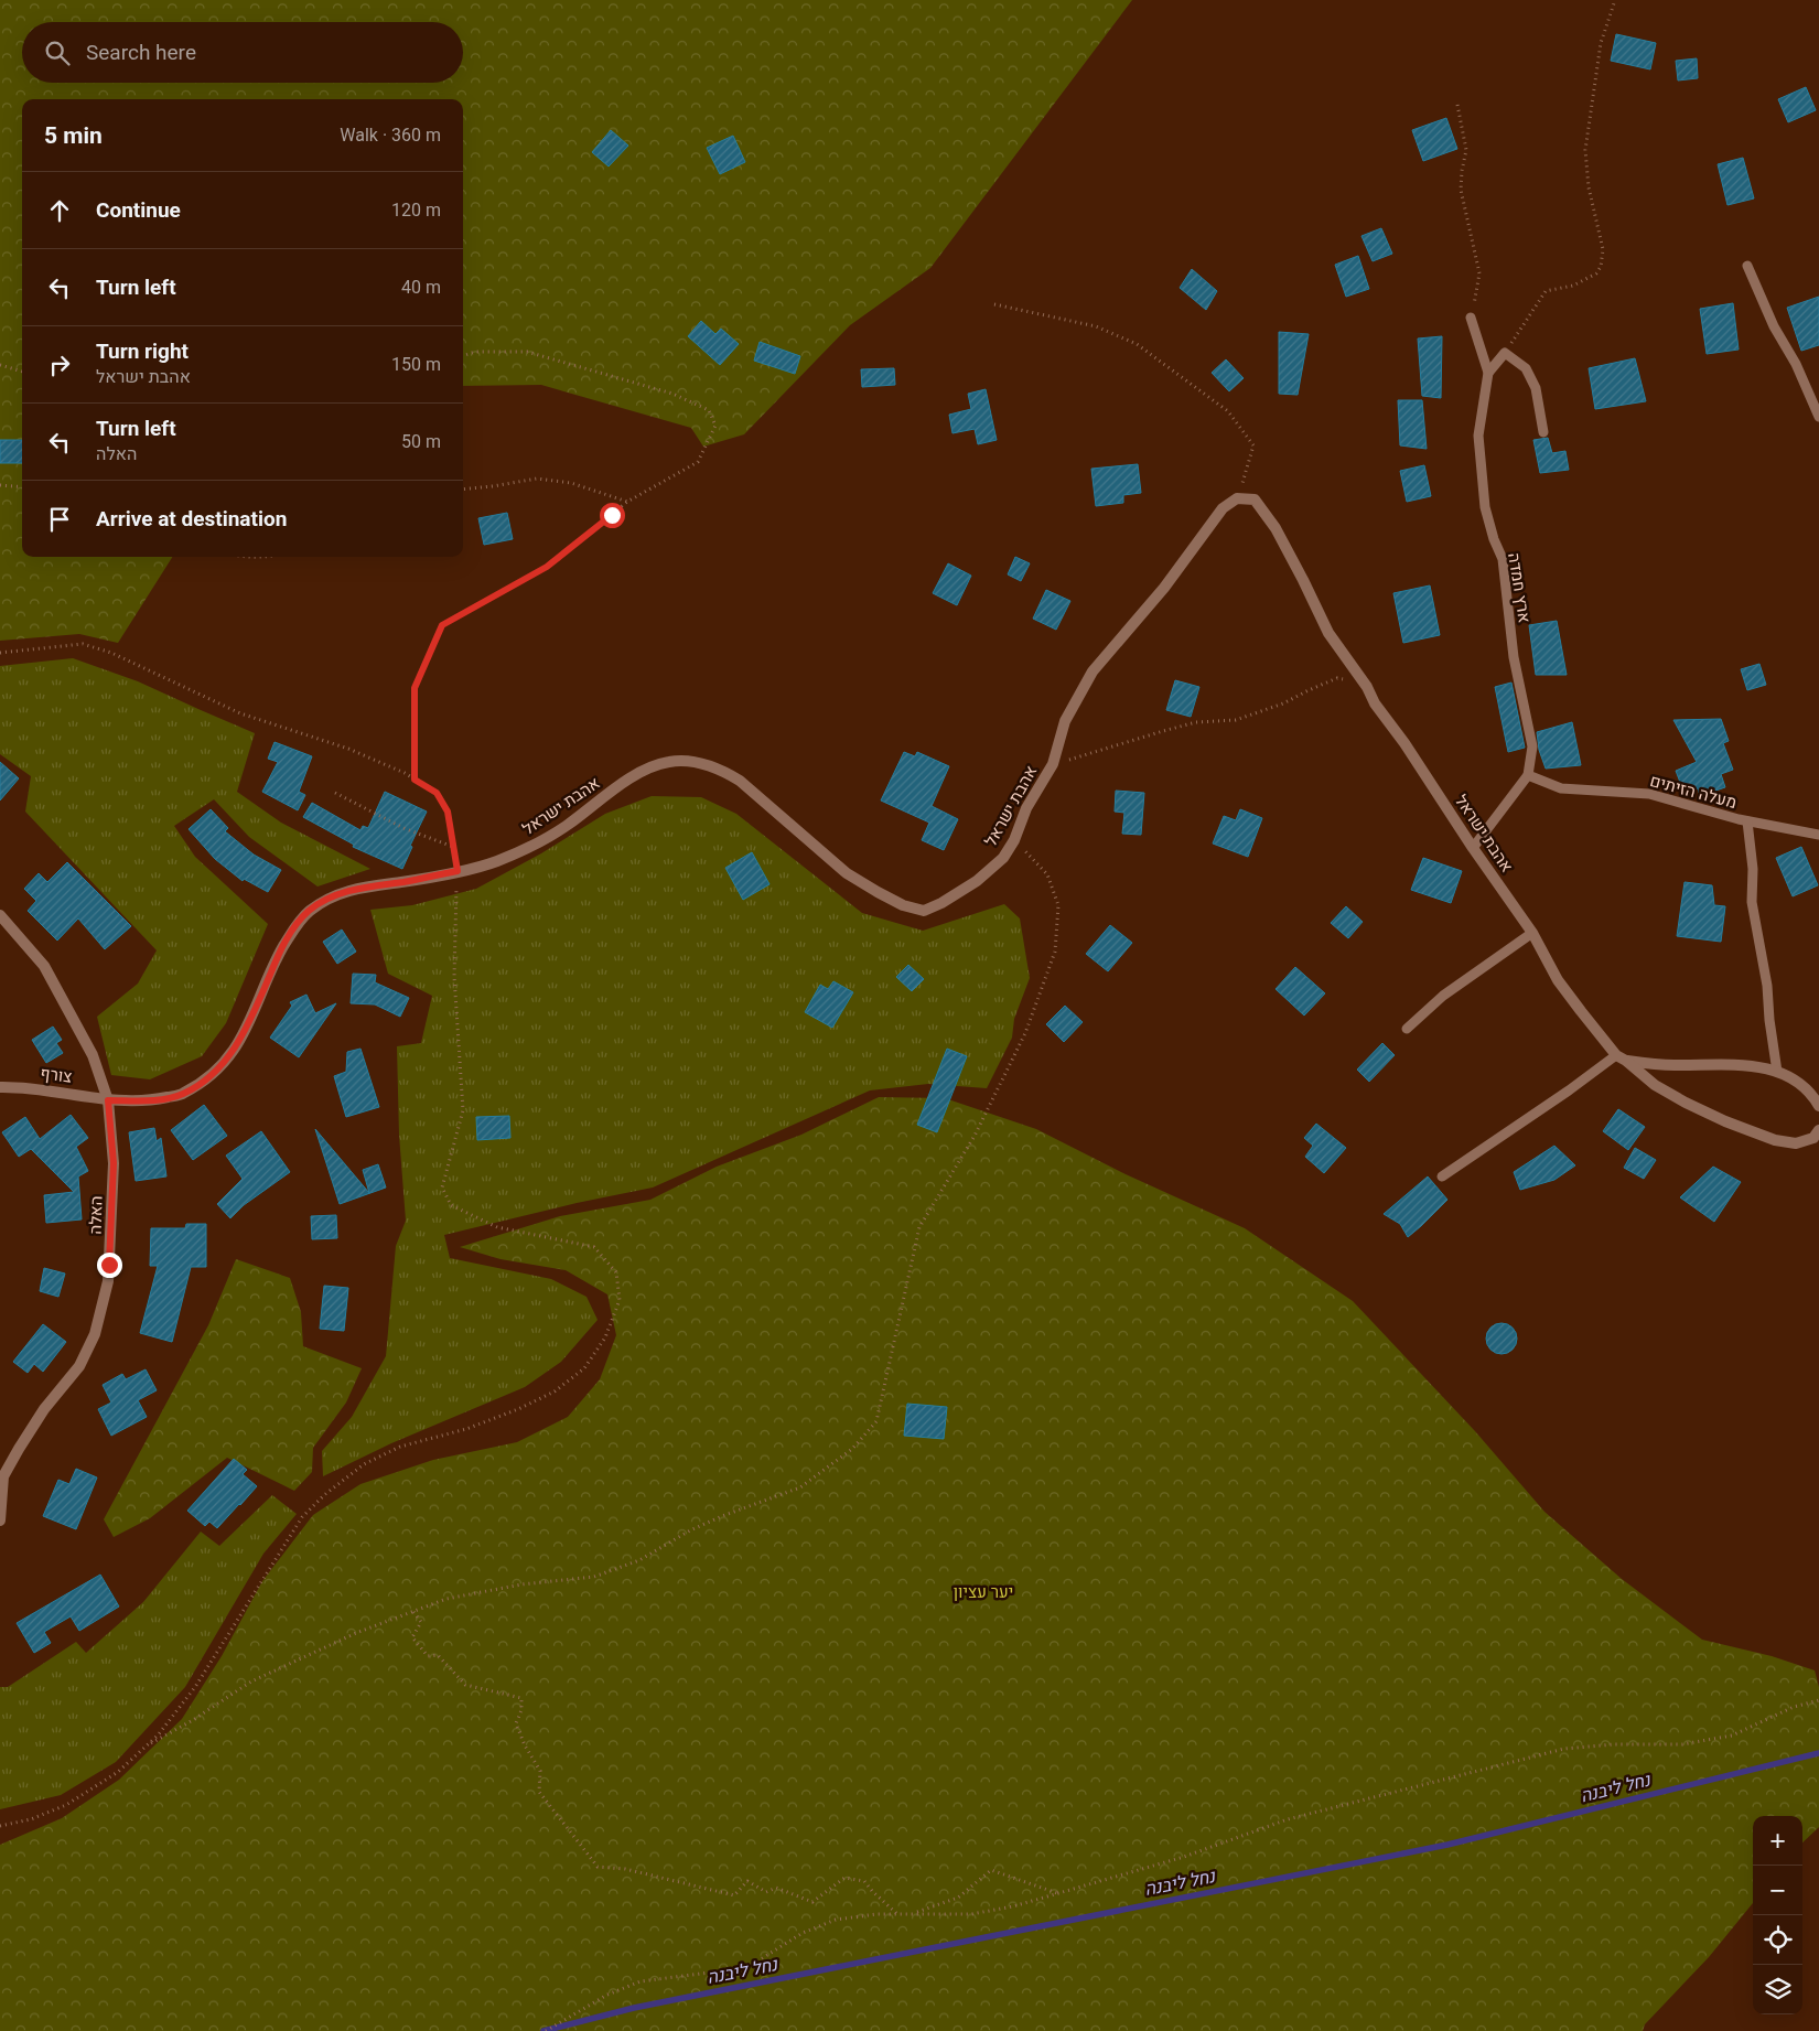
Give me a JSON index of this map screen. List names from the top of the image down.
{
  "streets": {
    "street": ["אהבת ישראל", "צורף", "האלה"],
    "lane": ["ארץ חמדה", "מעלה הזיתים"]
  },
  "crossings": [
    ["ארץ חמדה", "מעלה הזיתים"],
    ["ארץ חמדה", "אהבת ישראל"],
    ["אהבת ישראל", "צורף"],
    ["אהבת ישראל", "האלה"],
    ["צורף", "האלה"]
  ],
  "water": ["נחל ליבנה"],
  "parks": ["יער עציון"],
  "page": {
    "search": "Search here",
    "heading": ["5 min", "Walk · 360 m"],
    "list": [
      ["Continue", "120 m"],
      ["Turn left", "40 m"],
      ["Turn right", "אהבת ישראל", "150 m"],
      ["Turn left", "האלה", "50 m"],
      "Arrive at destination"
    ],
    "map_buttons": ["+", "−"]
  }
}
